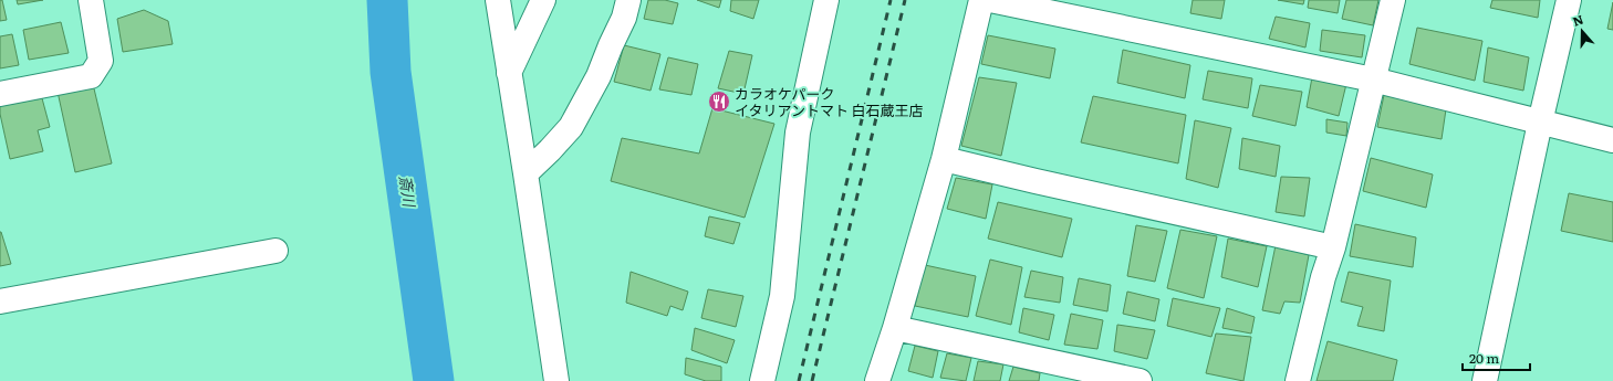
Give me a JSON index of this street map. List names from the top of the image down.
{
  "water": ["斎川"],
  "places": {
    "restaurant": ["カラオケパーク イタリアントマト 白石蔵王店"]
  },
  "scale_bar": "20 m",
  "north": "top"
}
